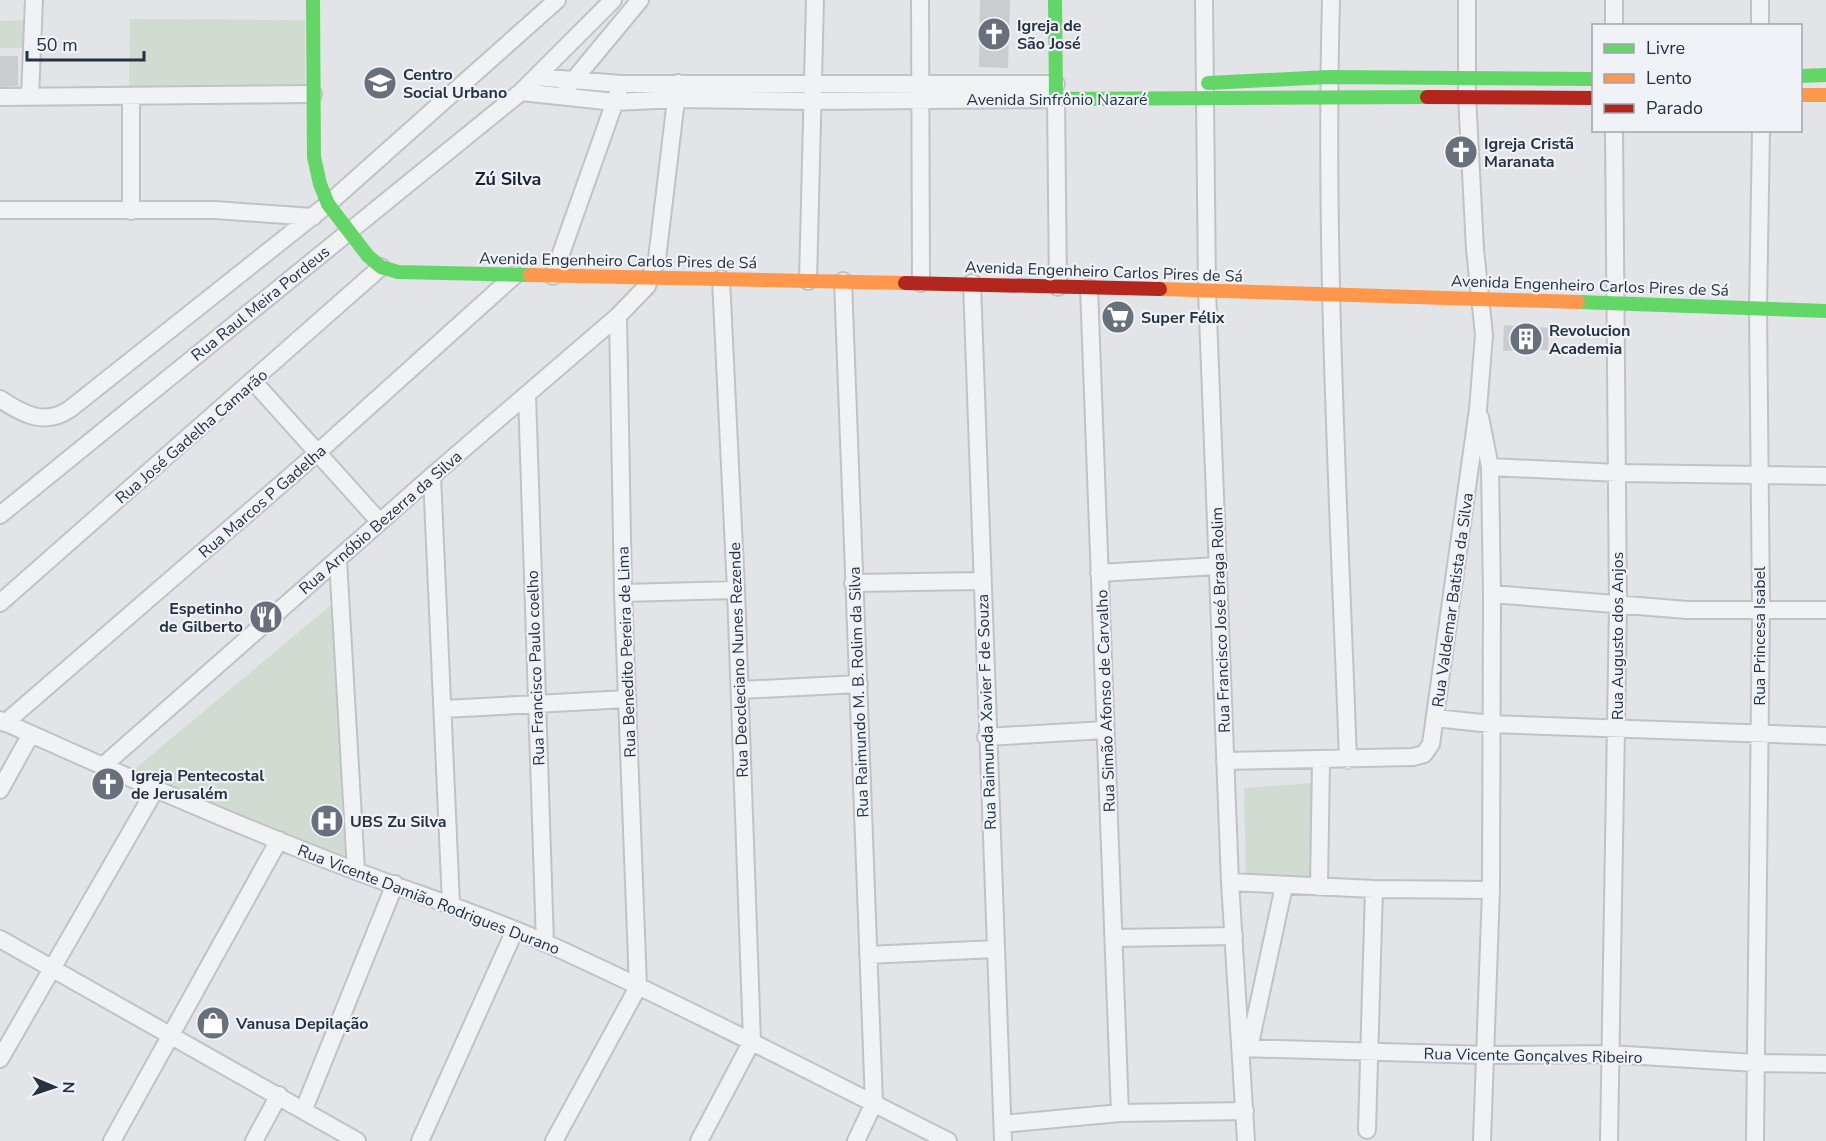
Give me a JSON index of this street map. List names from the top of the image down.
{
  "streets": {
    "street": [
      "Avenida Sinfrônio Nazaré",
      "Avenida Engenheiro Carlos Pires de Sá",
      "Rua Raul Meira Pordeus",
      "Rua José Gadelha Camarão",
      "Rua Marcos P Gadelha",
      "Rua Arnóbio Bezerra da Silva",
      "Rua Valdemar Batista da Silva",
      "Rua Francisco José Braga Rolim",
      "Rua Augusto dos Anjos",
      "Rua Princesa Isabel",
      "Rua Benedito Pereira de Lima",
      "Rua Deocleciano Nunes Rezende",
      "Rua Francisco Paulo coelho",
      "Rua Raimundo M. B. Rolim da Silva",
      "Rua Simão Afonso de Carvalho",
      "Rua Raimunda Xavier F de Souza",
      "Rua Vicente Damião Rodrigues Durano",
      "Rua Vicente Gonçalves Ribeiro"
    ]
  },
  "crossings": [
    ["Avenida Sinfrônio Nazaré", "Rua Raul Meira Pordeus"],
    ["Avenida Sinfrônio Nazaré", "Rua Valdemar Batista da Silva"],
    ["Avenida Sinfrônio Nazaré", "Rua Francisco José Braga Rolim"],
    ["Avenida Engenheiro Carlos Pires de Sá", "Rua José Gadelha Camarão"],
    ["Avenida Engenheiro Carlos Pires de Sá", "Rua Marcos P Gadelha"],
    ["Avenida Engenheiro Carlos Pires de Sá", "Rua Arnóbio Bezerra da Silva"],
    ["Avenida Engenheiro Carlos Pires de Sá", "Rua Valdemar Batista da Silva"],
    ["Avenida Engenheiro Carlos Pires de Sá", "Rua Francisco José Braga Rolim"],
    ["Avenida Engenheiro Carlos Pires de Sá", "Rua Augusto dos Anjos"],
    ["Avenida Engenheiro Carlos Pires de Sá", "Rua Princesa Isabel"],
    ["Avenida Engenheiro Carlos Pires de Sá", "Rua Deocleciano Nunes Rezende"],
    ["Avenida Engenheiro Carlos Pires de Sá", "Rua Raimundo M. B. Rolim da Silva"],
    ["Avenida Engenheiro Carlos Pires de Sá", "Rua Simão Afonso de Carvalho"],
    ["Avenida Engenheiro Carlos Pires de Sá", "Rua Raimunda Xavier F de Souza"],
    ["Rua Marcos P Gadelha", "Rua Vicente Damião Rodrigues Durano"],
    ["Rua Arnóbio Bezerra da Silva", "Rua Benedito Pereira de Lima"],
    ["Rua Arnóbio Bezerra da Silva", "Rua Francisco Paulo coelho"],
    ["Rua Arnóbio Bezerra da Silva", "Rua Vicente Damião Rodrigues Durano"],
    ["Rua Valdemar Batista da Silva", "Rua Augusto dos Anjos"],
    ["Rua Valdemar Batista da Silva", "Rua Princesa Isabel"],
    ["Rua Francisco José Braga Rolim", "Rua Vicente Gonçalves Ribeiro"],
    ["Rua Augusto dos Anjos", "Rua Vicente Gonçalves Ribeiro"],
    ["Rua Princesa Isabel", "Rua Vicente Gonçalves Ribeiro"],
    ["Rua Benedito Pereira de Lima", "Rua Vicente Damião Rodrigues Durano"],
    ["Rua Deocleciano Nunes Rezende", "Rua Vicente Damião Rodrigues Durano"],
    ["Rua Francisco Paulo coelho", "Rua Vicente Damião Rodrigues Durano"],
    ["Rua Raimundo M. B. Rolim da Silva", "Rua Vicente Damião Rodrigues Durano"]
  ],
  "districts": ["Zú Silva"],
  "places": {
    "church": ["Igreja de São José", "Igreja Cristã Maranata", "Igreja Pentecostal de Jerusalém"],
    "school or university": ["Centro Social Urbano"],
    "supermarket": ["Super Félix"],
    "building": ["Revolucion Academia"],
    "restaurant": ["Espetinho de Gilberto"],
    "hospital": ["UBS Zu Silva"],
    "shop": ["Vanusa Depilação"]
  },
  "legend": ["Livre", "Lento", "Parado"],
  "scale_bar": "50 m",
  "north": "right"
}
